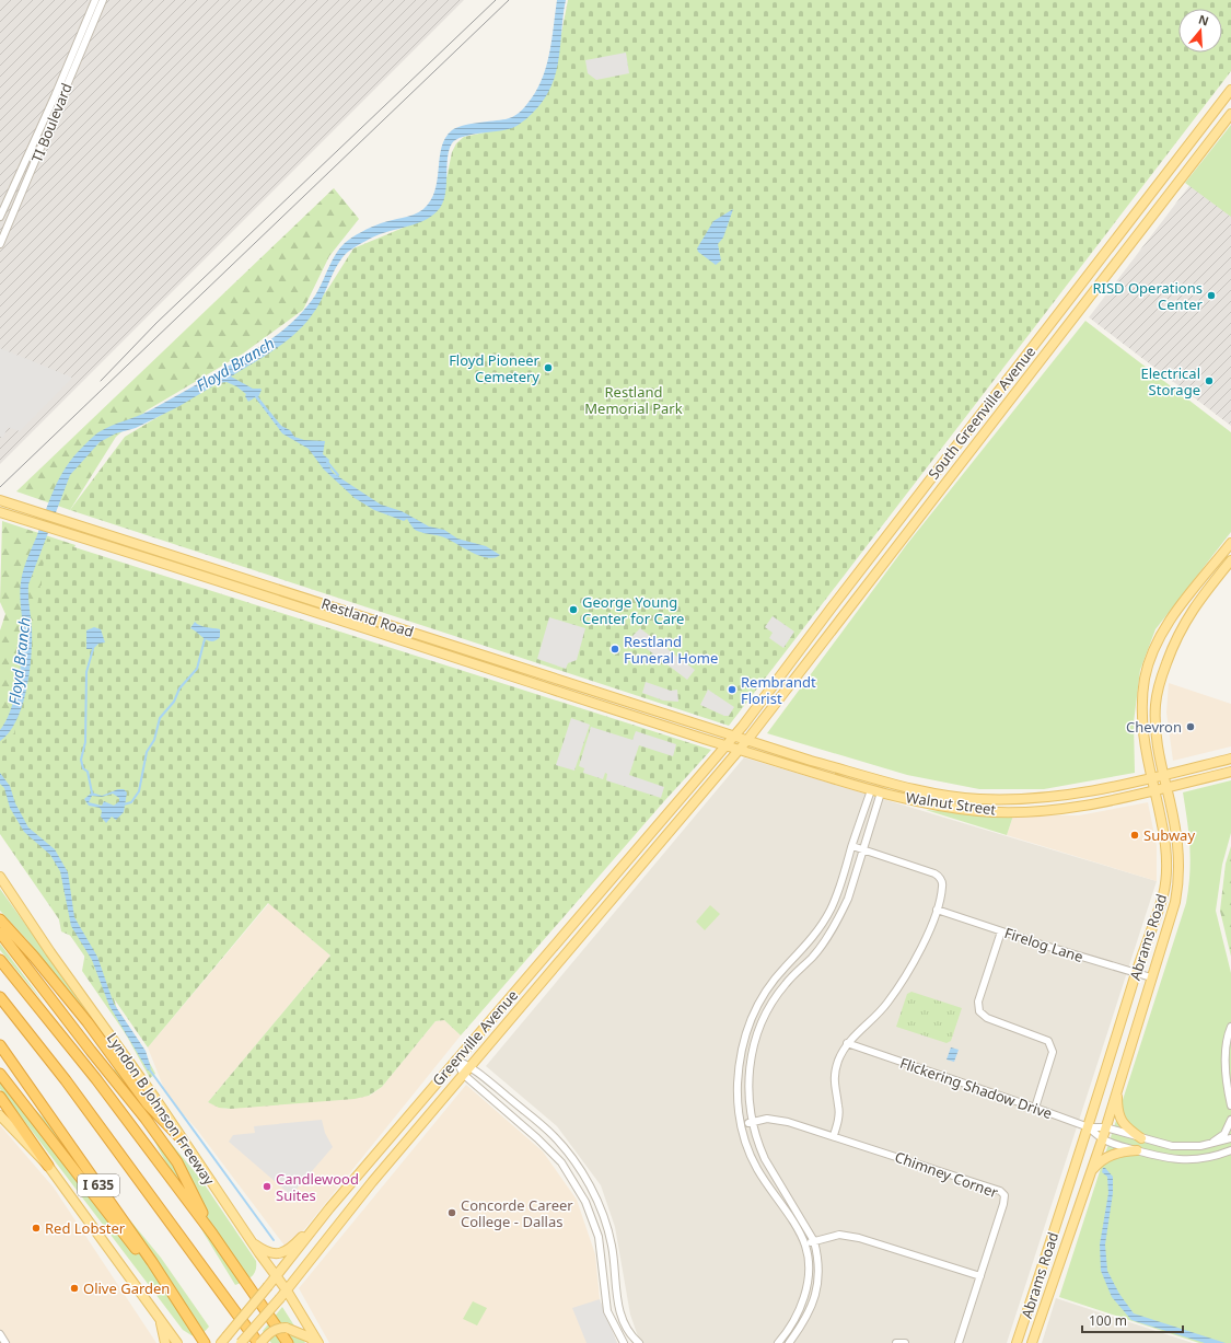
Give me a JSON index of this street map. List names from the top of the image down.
{
  "streets": {
    "highway": ["Lyndon B Johnson Freeway", "I 635"],
    "main road": [
      "South Greenville Avenue",
      "Restland Road",
      "Walnut Street",
      "Abrams Road",
      "Greenville Avenue"
    ],
    "street": [
      "TI Boulevard",
      "Firelog Lane",
      "Flickering Shadow Drive",
      "Chimney Corner"
    ]
  },
  "crossings": [
    ["South Greenville Avenue", "Restland Road"],
    ["South Greenville Avenue", "Walnut Street"],
    ["South Greenville Avenue", "Greenville Avenue"],
    ["Restland Road", "Walnut Street"],
    ["Restland Road", "Greenville Avenue"],
    ["Walnut Street", "Abrams Road"],
    ["Walnut Street", "Greenville Avenue"],
    ["Abrams Road", "Firelog Lane"],
    ["Abrams Road", "Flickering Shadow Drive"],
    ["Greenville Avenue", "Lyndon B Johnson Freeway"]
  ],
  "water": ["Floyd Branch"],
  "parks": ["Restland Memorial Park"],
  "places": [
    "RISD Operations Center",
    "Floyd Pioneer Cemetery",
    "Electrical Storage",
    "George Young Center for Care",
    "Restland Funeral Home",
    "Rembrandt Florist",
    "Chevron",
    "Subway",
    "Candlewood Suites",
    "Concorde Career College - Dallas",
    "Red Lobster",
    "Olive Garden"
  ],
  "scale_bar": "100 m",
  "north": "top"
}
